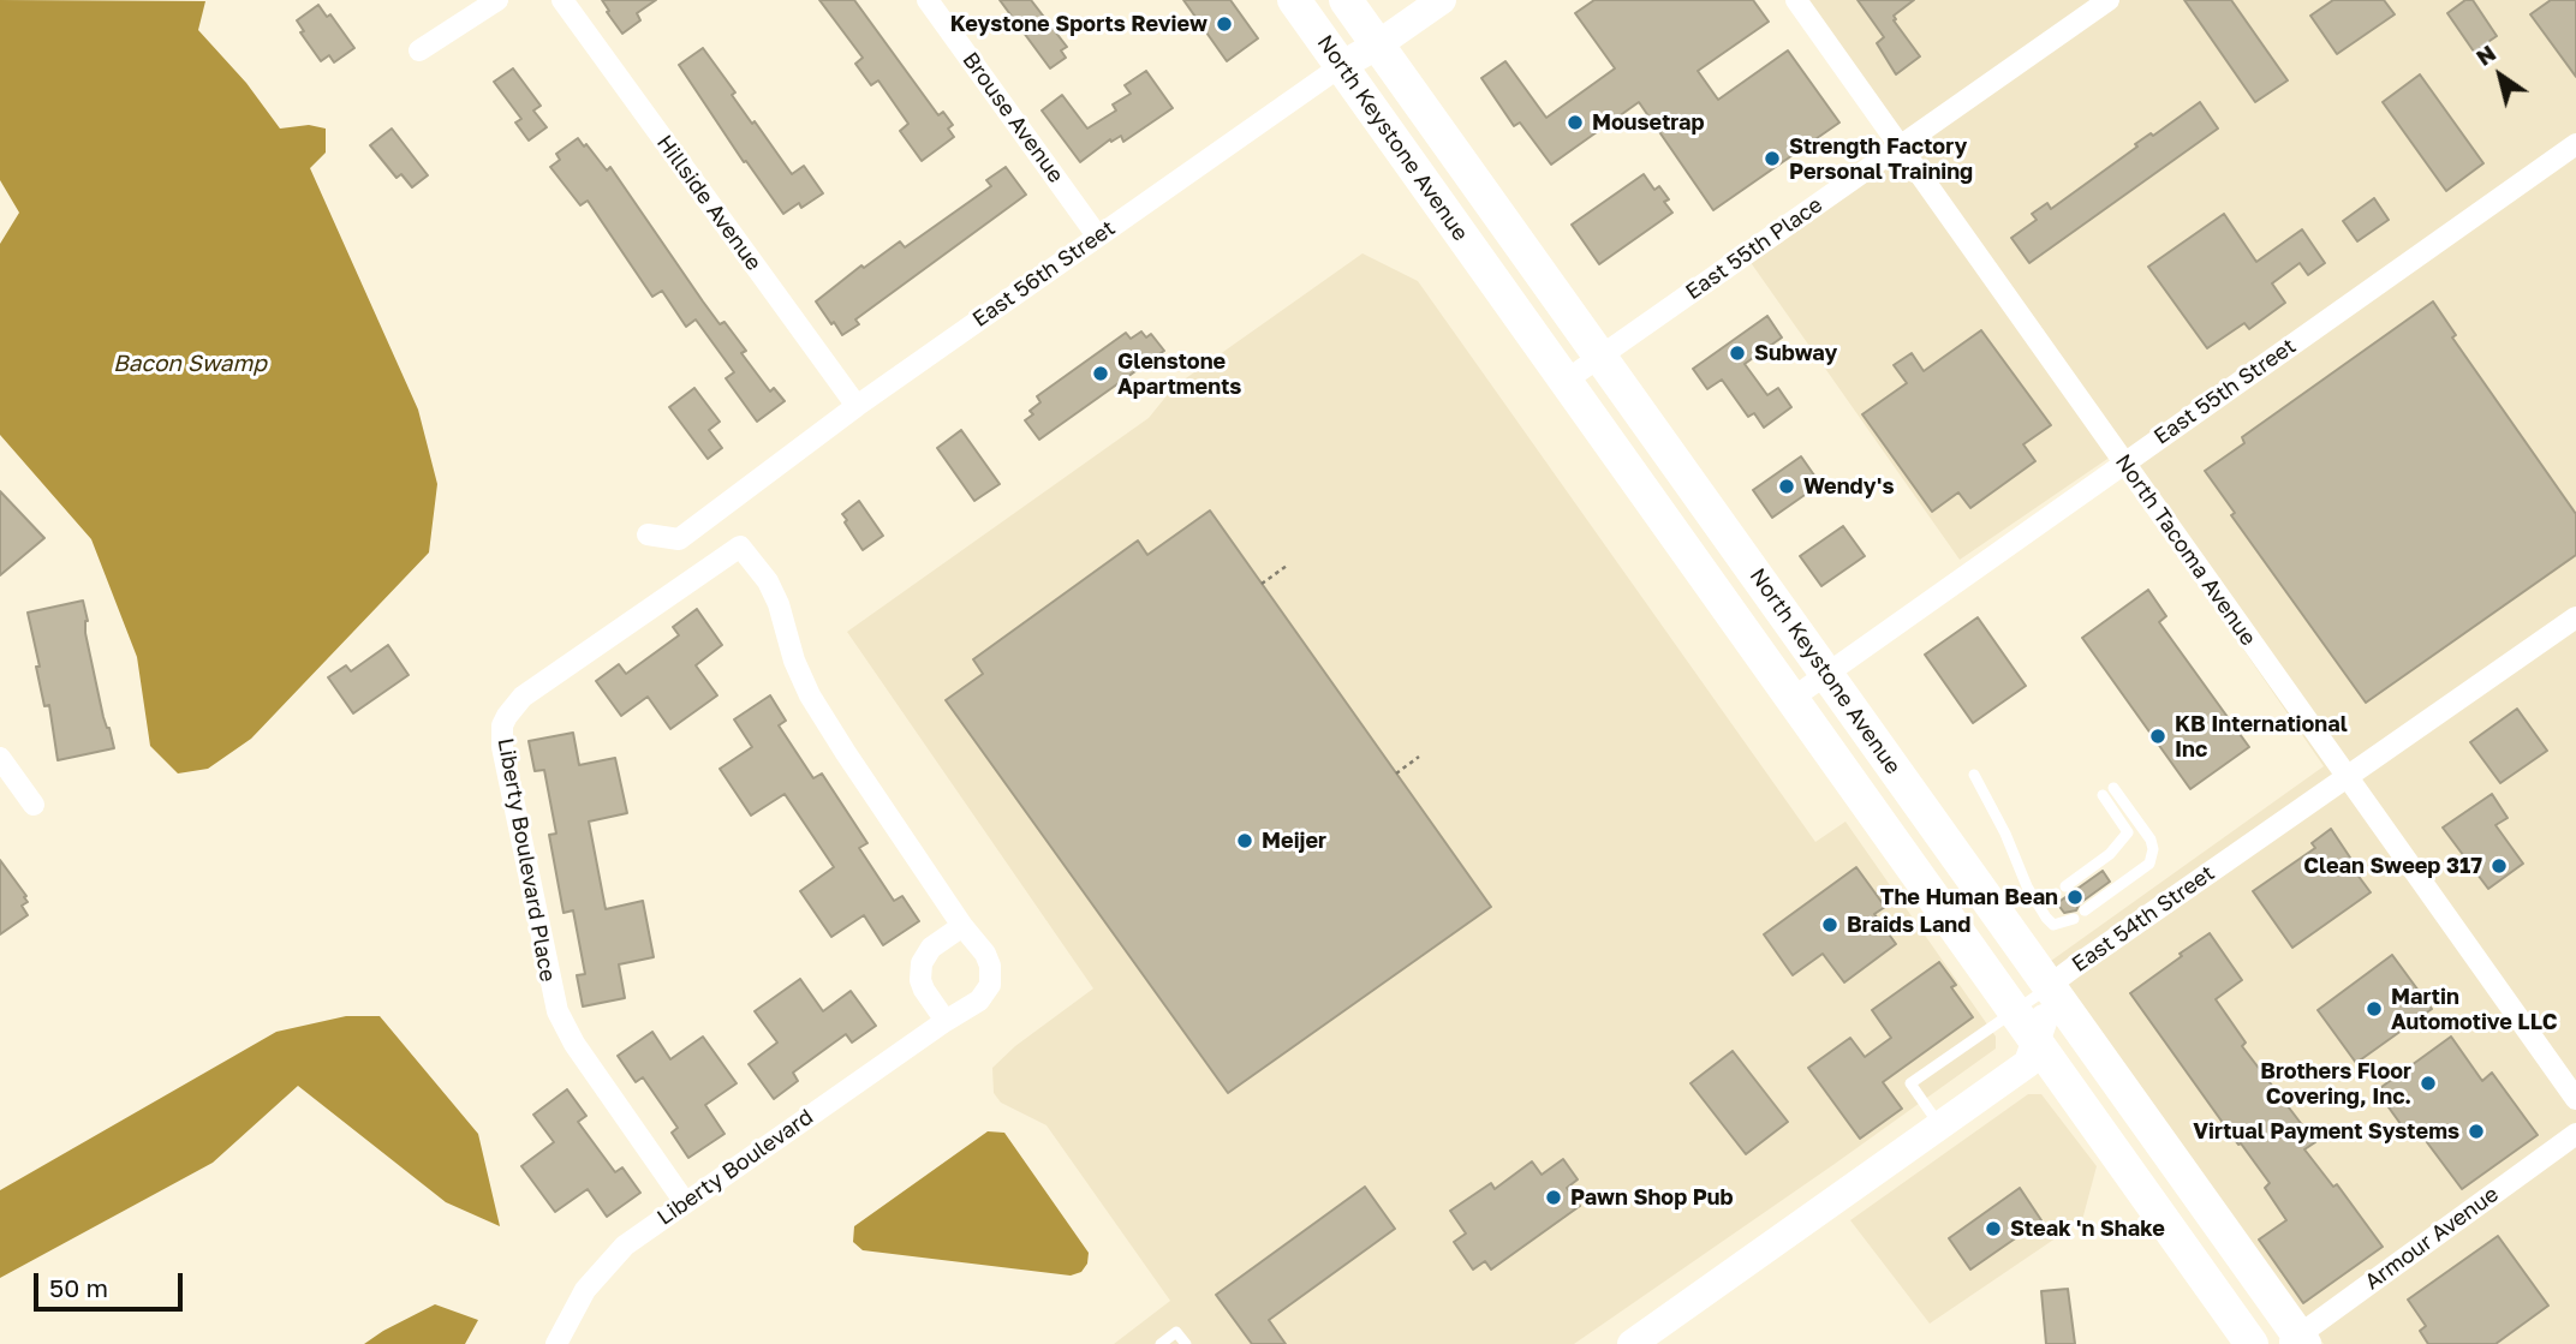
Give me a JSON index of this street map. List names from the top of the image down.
{
  "streets": {
    "main road": ["North Keystone Avenue"],
    "street": [
      "Brouse Avenue",
      "Hillside Avenue",
      "East 55th Place",
      "East 56th Street",
      "East 55th Street",
      "North Tacoma Avenue",
      "Liberty Boulevard Place",
      "East 54th Street",
      "Liberty Boulevard",
      "Armour Avenue"
    ]
  },
  "crossings": [
    ["Brouse Avenue", "East 56th Street"],
    ["North Keystone Avenue", "East 55th Place"],
    ["North Keystone Avenue", "East 56th Street"],
    ["North Keystone Avenue", "East 55th Street"],
    ["North Keystone Avenue", "East 54th Street"],
    ["North Keystone Avenue", "Armour Avenue"],
    ["Hillside Avenue", "East 56th Street"],
    ["East 55th Place", "North Tacoma Avenue"],
    ["East 55th Street", "North Tacoma Avenue"],
    ["North Tacoma Avenue", "East 54th Street"],
    ["Liberty Boulevard Place", "Liberty Boulevard"]
  ],
  "water": ["Bacon Swamp"],
  "places": [
    "Keystone Sports Review",
    "Mousetrap",
    "Strength Factory Personal Training",
    "Subway",
    "Glenstone Apartments",
    "Wendy's",
    "KB International Inc",
    "Meijer",
    "Clean Sweep 317",
    "The Human Bean",
    "Braids Land",
    "Martin Automotive LLC",
    "Brothers Floor Covering, Inc.",
    "Virtual Payment Systems",
    "Pawn Shop Pub",
    "Steak 'n Shake"
  ],
  "scale_bar": "50 m",
  "north": "top left"
}
